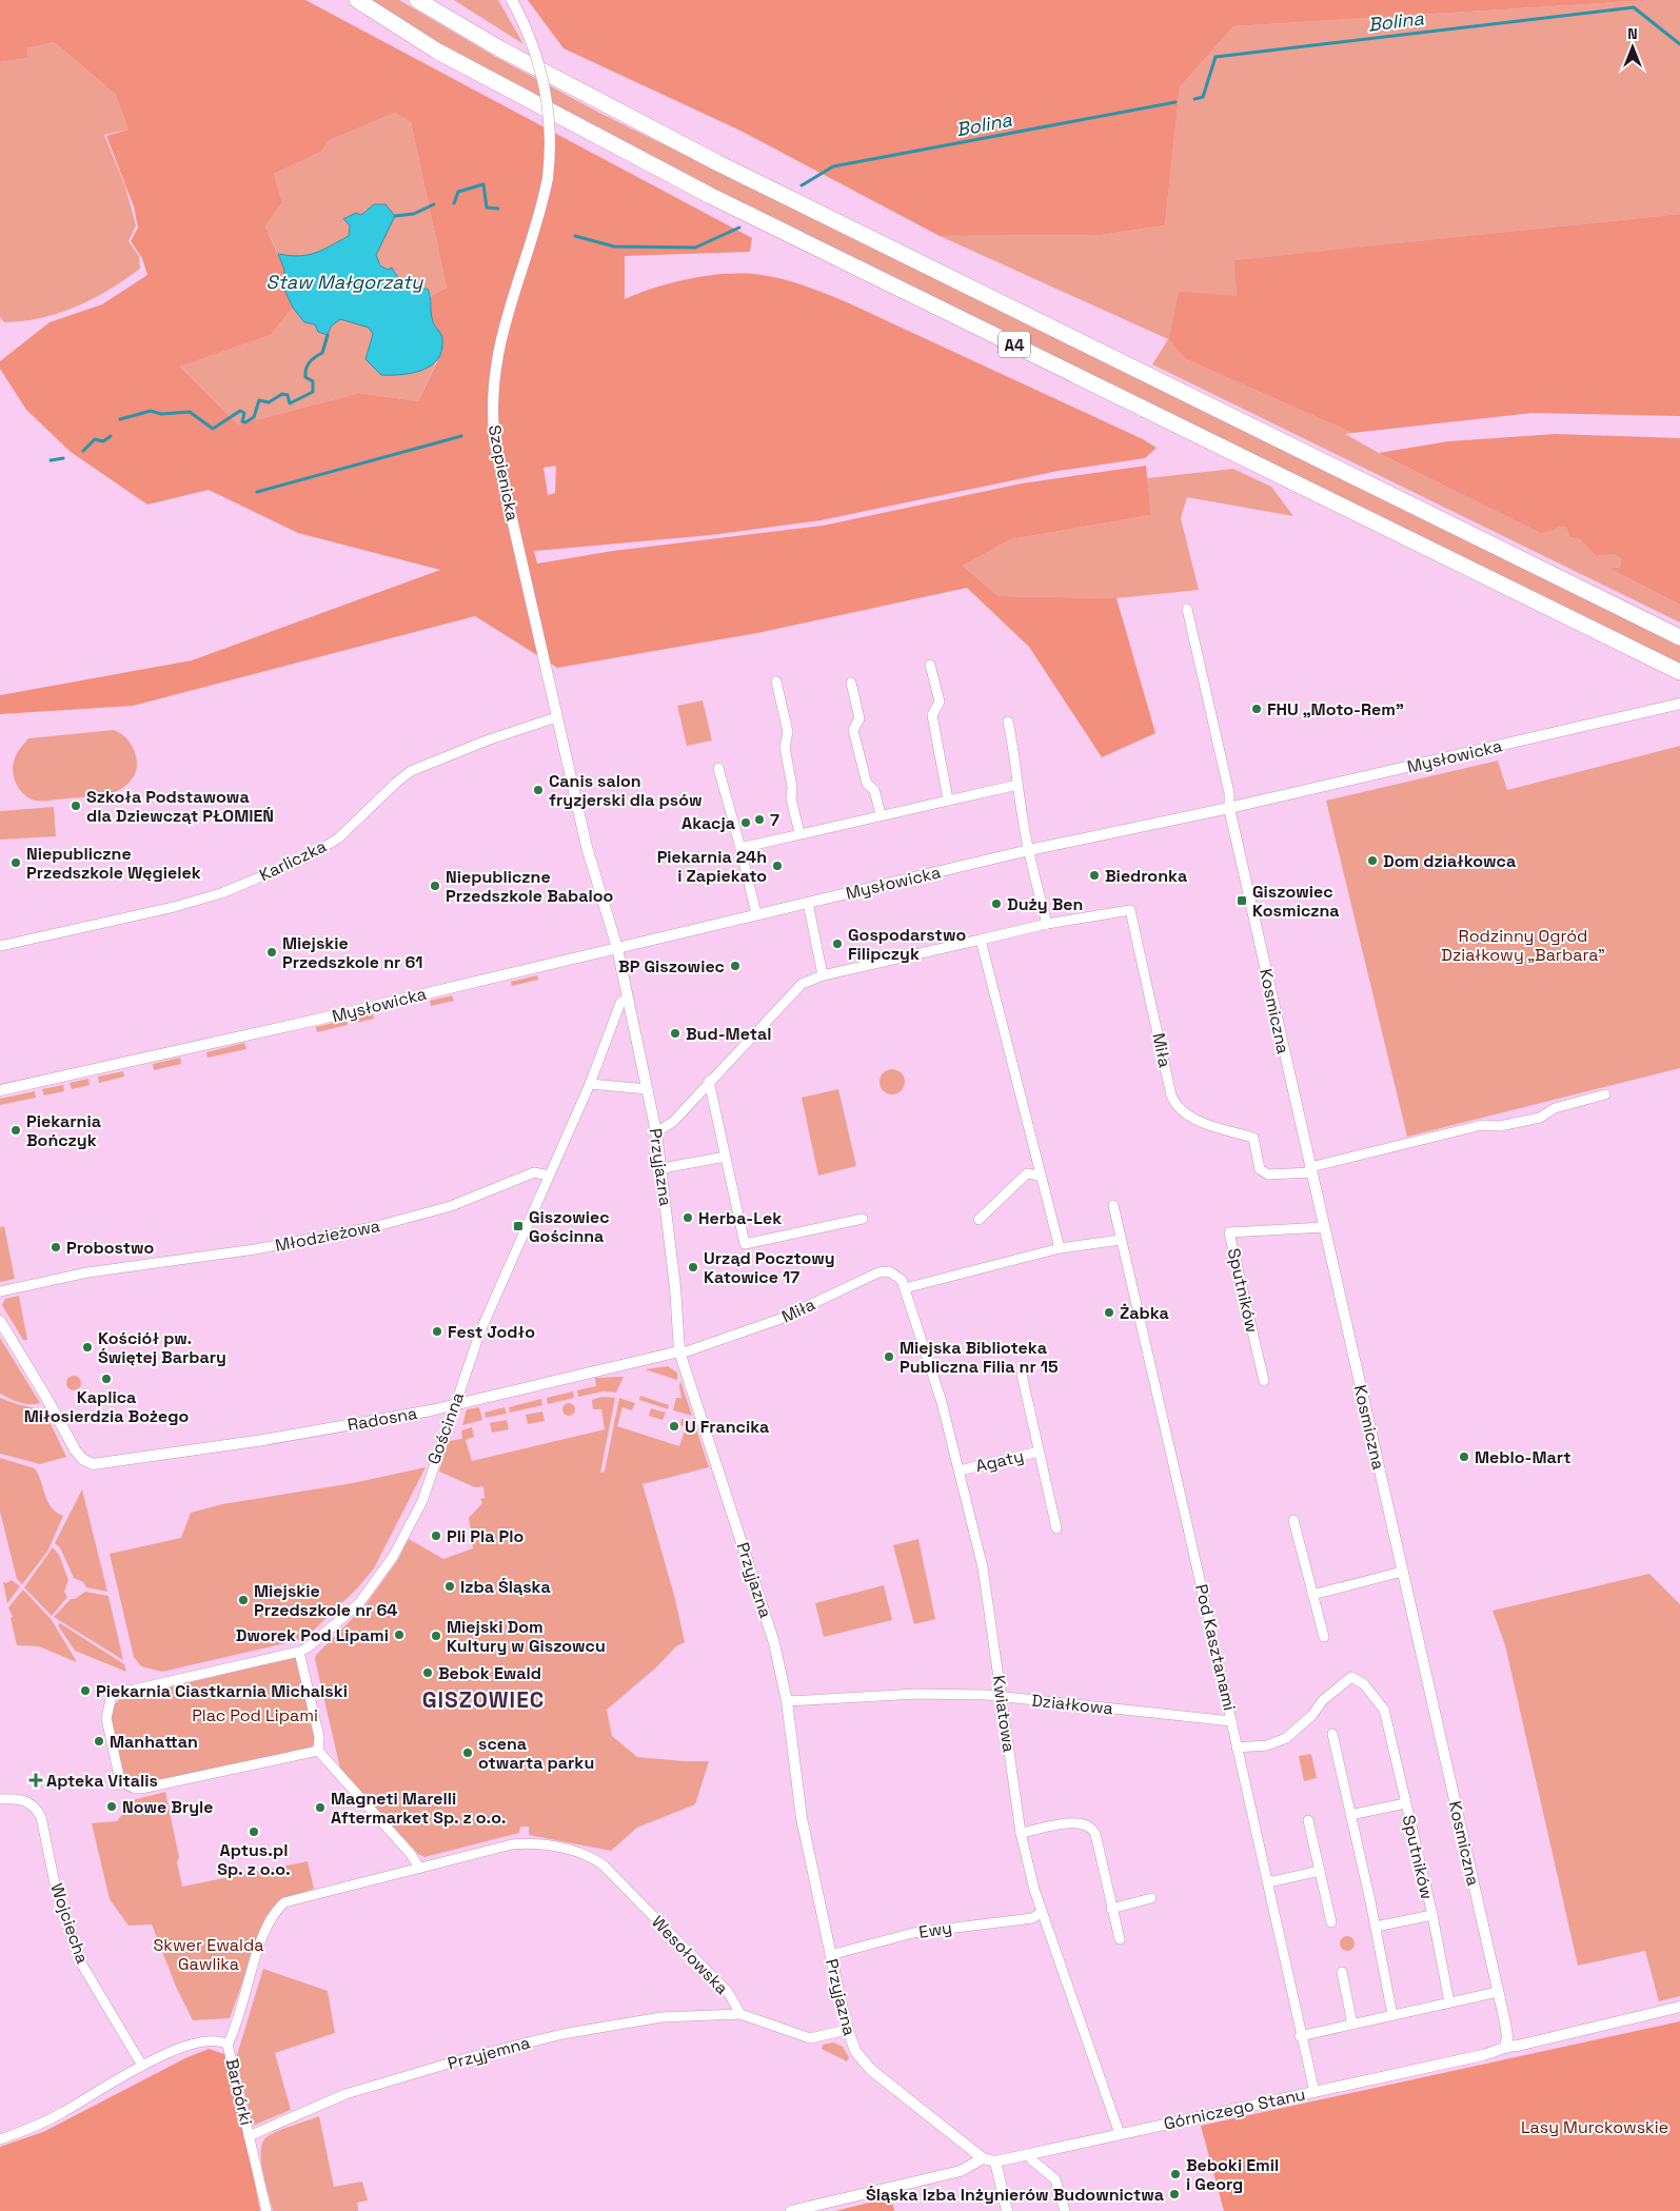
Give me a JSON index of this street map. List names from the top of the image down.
{
  "streets": {
    "highway": ["A4"],
    "street": [
      "Szopienicka",
      "Mysłowicka",
      "Karliczka",
      "Kosmiczna",
      "Miła",
      "Przyjazna",
      "Młodzieżowa",
      "Sputników",
      "Radosna",
      "Gościnna",
      "Agaty",
      "Pod Kasztanami",
      "Działkowa",
      "Kwiatowa",
      "Wojciecha",
      "Ewy",
      "Wesołowska",
      "Przyjemna",
      "Barbórki",
      "Górniczego Stanu"
    ]
  },
  "crossings": [
    ["Szopienicka", "Mysłowicka"],
    ["Szopienicka", "Karliczka"],
    ["Szopienicka", "Przyjazna"],
    ["Mysłowicka", "Kosmiczna"],
    ["Mysłowicka", "Przyjazna"],
    ["Kosmiczna", "Miła"],
    ["Kosmiczna", "Sputników"],
    ["Kosmiczna", "Górniczego Stanu"],
    ["Miła", "Przyjazna"],
    ["Miła", "Radosna"],
    ["Miła", "Kwiatowa"],
    ["Przyjazna", "Radosna"],
    ["Przyjazna", "Działkowa"],
    ["Przyjazna", "Ewy"],
    ["Przyjazna", "Górniczego Stanu"],
    ["Młodzieżowa", "Gościnna"],
    ["Sputników", "Pod Kasztanami"],
    ["Radosna", "Gościnna"],
    ["Agaty", "Kwiatowa"],
    ["Pod Kasztanami", "Działkowa"],
    ["Pod Kasztanami", "Górniczego Stanu"],
    ["Działkowa", "Kwiatowa"],
    ["Kwiatowa", "Ewy"],
    ["Kwiatowa", "Górniczego Stanu"],
    ["Wesołowska", "Przyjemna"],
    ["Wesołowska", "Barbórki"],
    ["Przyjemna", "Barbórki"]
  ],
  "districts": ["GISZOWIEC"],
  "water": ["Bolina", "Staw Małgorzaty"],
  "parks": [
    "Rodzinny Ogród Działkowy „Barbara”",
    "Plac Pod Lipami",
    "Skwer Ewalda Gawlika",
    "Lasy Murckowskie"
  ],
  "places": {
    "other": [
      "FHU „Moto-Rem”",
      "Canis salon fryzjerski dla psów",
      "Szkoła Podstawowa dla Dziewcząt PŁOMIEŃ",
      "7",
      "Akacja",
      "Dom działkowca",
      "Niepubliczne Przedszkole Węgielek",
      "Piekarnia 24h i Zapiekato",
      "Biedronka",
      "Niepubliczne Przedszkole Babaloo",
      "Duży Ben",
      "Gospodarstwo Filipczyk",
      "Miejskie Przedszkole nr 61",
      "BP Giszowiec",
      "Bud-Metal",
      "Piekarnia Bończyk",
      "Herba-Lek",
      "Probostwo",
      "Urząd Pocztowy Katowice 17",
      "Żabka",
      "Fest Jodło",
      "Kościół pw. Świętej Barbary",
      "Miejska Biblioteka Publiczna Filia nr 15",
      "Kaplica Miłosierdzia Bożego",
      "U Francika",
      "Meblo-Mart",
      "Pli Pla Plo",
      "Izba Śląska",
      "Miejskie Przedszkole nr 64",
      "Dworek Pod Lipami",
      "Miejski Dom Kultury w Giszowcu",
      "Bebok Ewald",
      "Piekarnia Ciastkarnia Michalski",
      "Manhattan",
      "scena otwarta parku",
      "Nowe Bryle",
      "Magneti Marelli Aftermarket Sp. z o.o.",
      "Aptus.pl Sp. z o.o.",
      "Beboki Emil i Georg",
      "Śląska Izba Inżynierów Budownictwa"
    ],
    "transit": ["Giszowiec Kosmiczna", "Giszowiec Gościnna"],
    "health": ["Apteka Vitalis"]
  },
  "north": "top"
}
